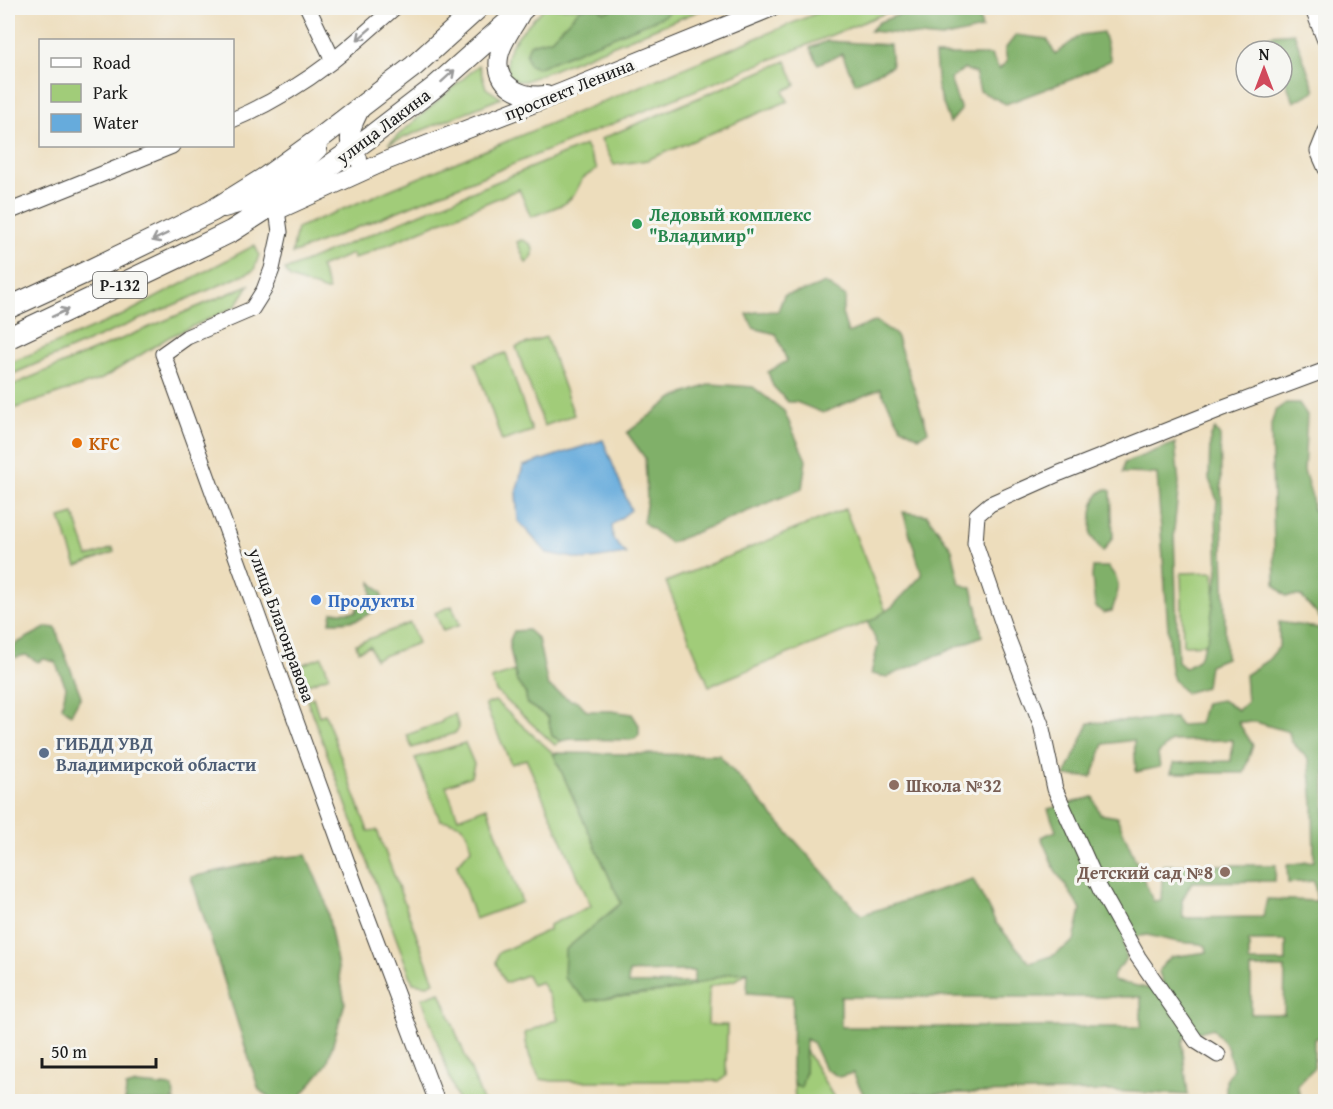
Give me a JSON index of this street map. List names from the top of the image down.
{
  "streets": {
    "highway": ["улица Лакина", "Р-132"],
    "main road": ["проспект Ленина"],
    "street": ["улица Благонравова"]
  },
  "crossings": [
    ["проспект Ленина", "улица Лакина"],
    ["проспект Ленина", "Р-132"],
    ["проспект Ленина", "улица Благонравова"],
    ["улица Лакина", "Р-132"],
    ["улица Лакина", "улица Благонравова"]
  ],
  "places": [
    "Ледовый комплекс \"Владимир\"",
    "KFC",
    "Продукты",
    "ГИБДД УВД Владимирской области",
    "Школа №32",
    "Детский сад №8"
  ],
  "legend": ["Road", "Park", "Water"],
  "scale_bar": "50 m",
  "north": "top"
}
